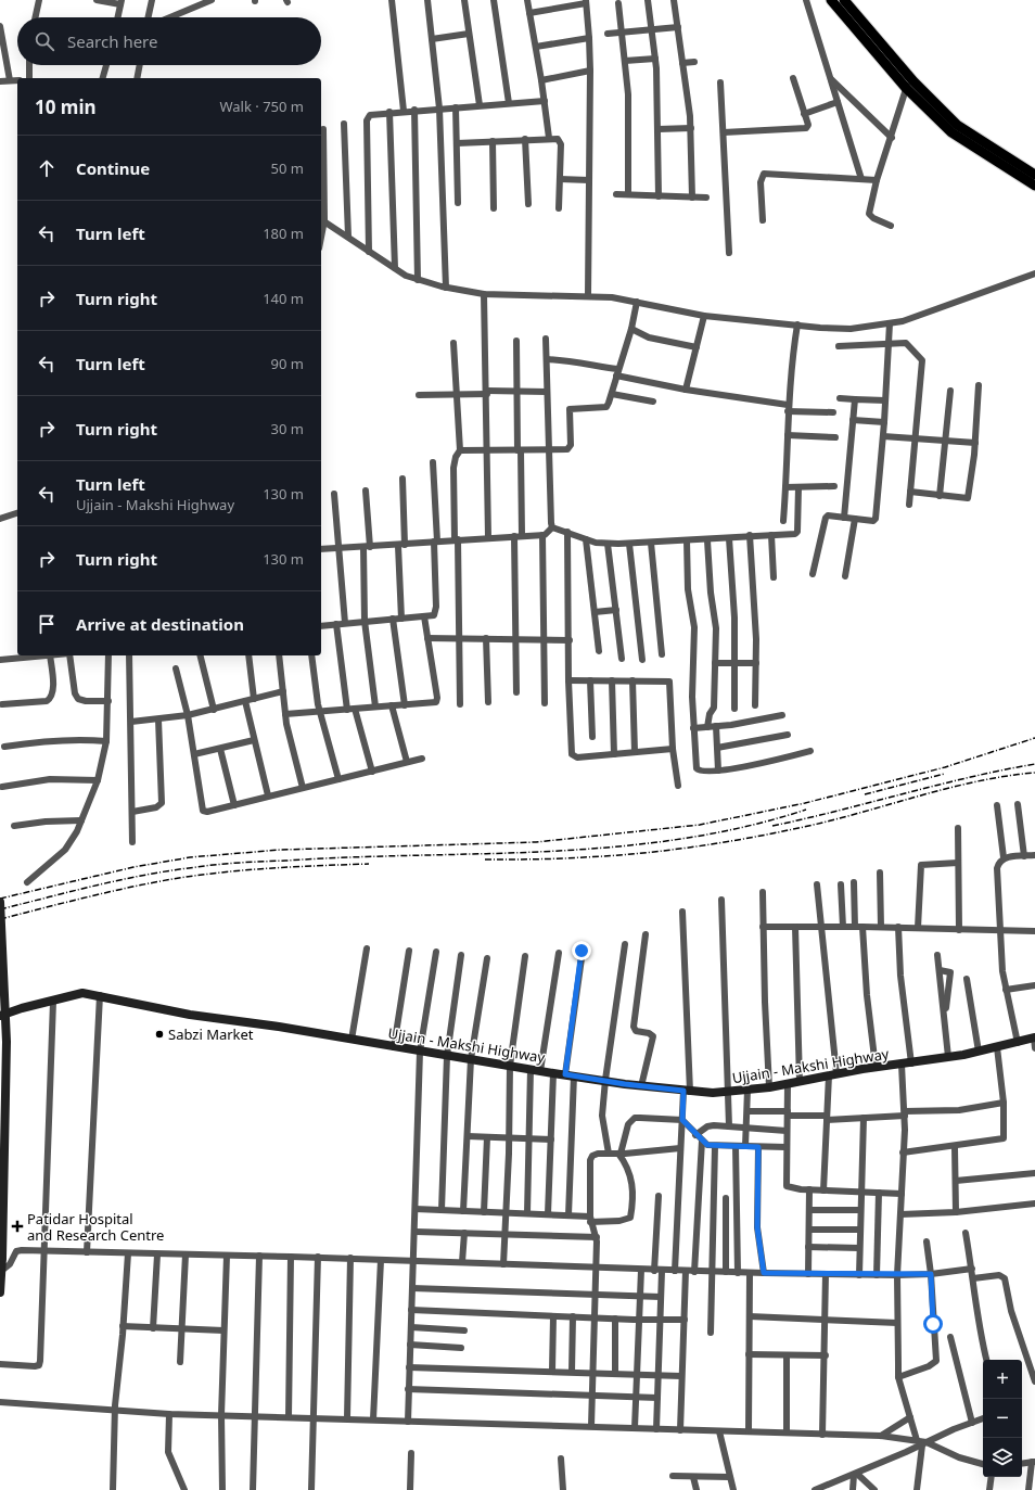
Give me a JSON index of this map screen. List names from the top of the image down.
{
  "streets": {
    "main road": ["Ujjain - Makshi Highway"]
  },
  "places": {
    "other": ["Sabzi Market"],
    "health": ["Patidar Hospital and Research Centre"]
  },
  "page": {
    "search": "Search here",
    "heading": ["10 min", "Walk · 750 m"],
    "list": [
      ["Continue", "50 m"],
      ["Turn left", "180 m"],
      ["Turn right", "140 m"],
      ["Turn left", "90 m"],
      ["Turn right", "30 m"],
      ["Turn left", "Ujjain - Makshi Highway", "130 m"],
      ["Turn right", "130 m"],
      "Arrive at destination"
    ],
    "map_buttons": ["+", "−"]
  }
}
